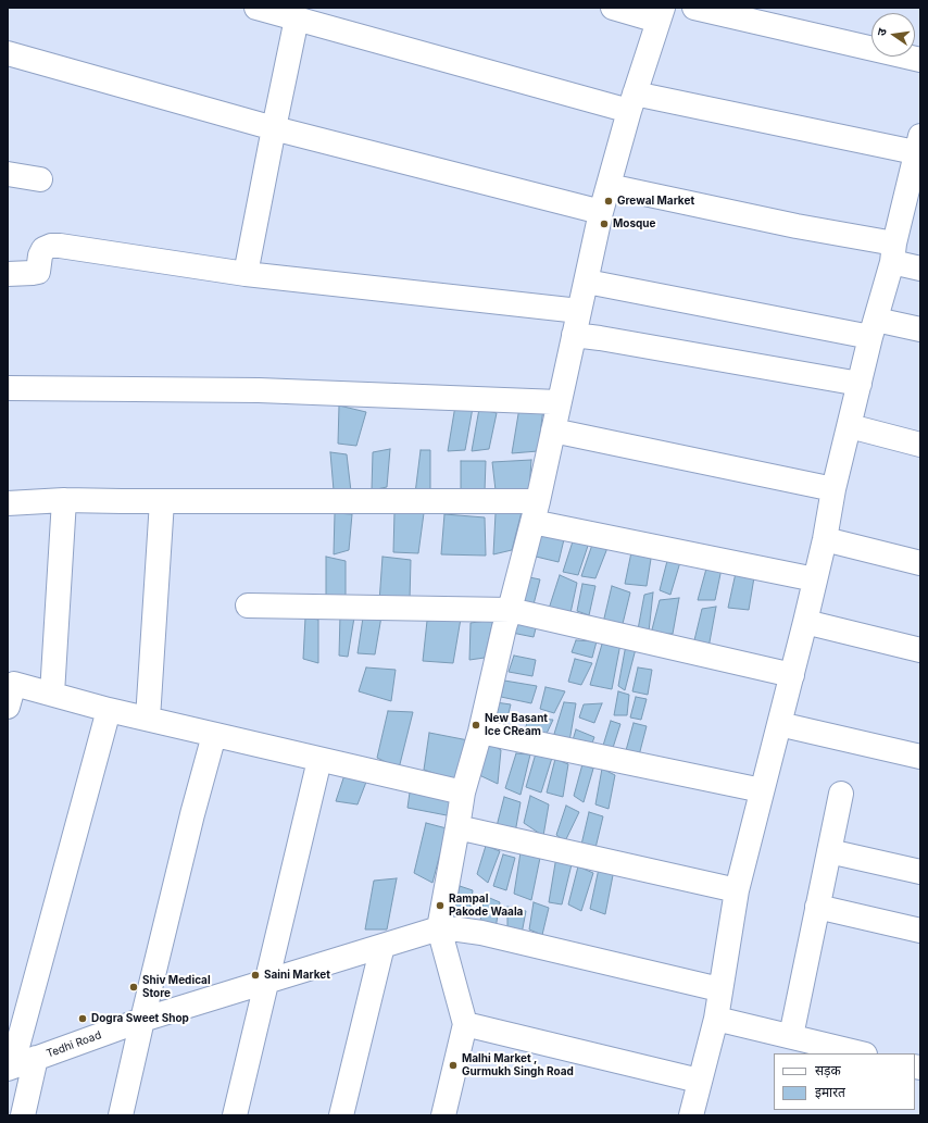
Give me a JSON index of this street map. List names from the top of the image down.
{
  "streets": {
    "street": ["Tedhi Road"]
  },
  "places": [
    "Grewal Market",
    "Mosque",
    "New Basant Ice CReam",
    "Rampal Pakode Waala",
    "Saini Market",
    "Shiv Medical Store",
    "Dogra Sweet Shop",
    "Malhi Market , Gurmukh Singh Road"
  ],
  "legend": ["सड़क", "इमारत"],
  "north": "left"
}
